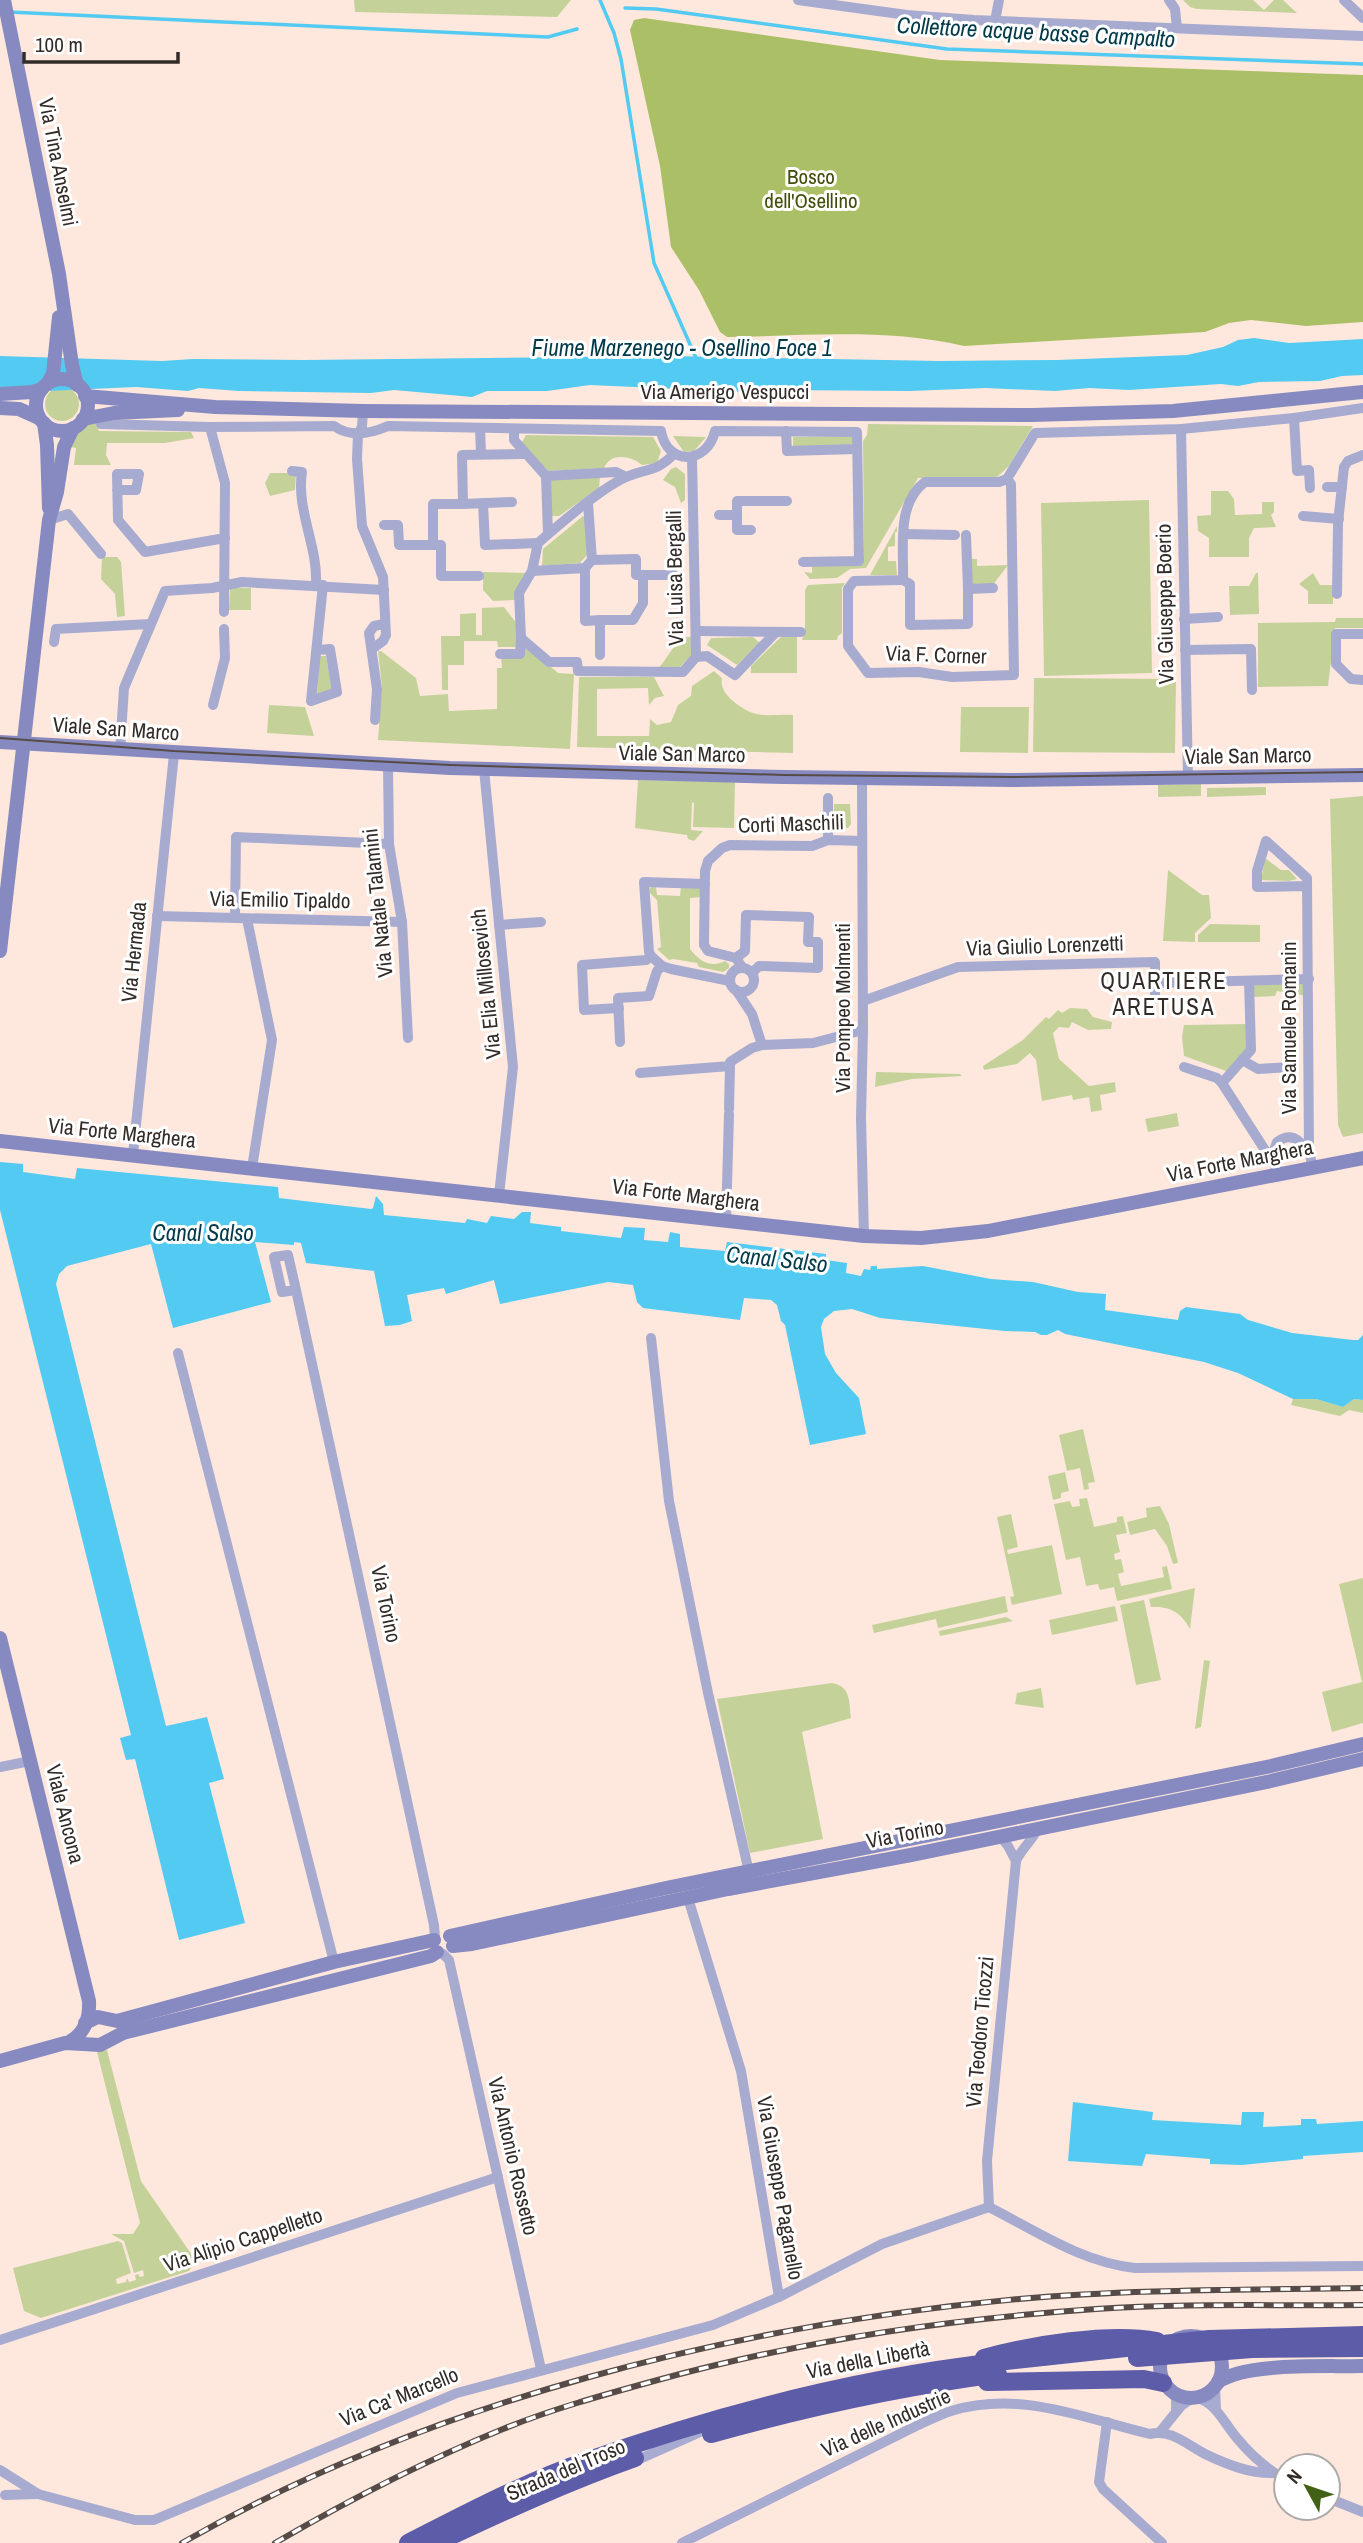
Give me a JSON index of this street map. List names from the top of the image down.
{
  "streets": {
    "highway": ["Via della Libertà"],
    "street": [
      "Via Tina Anselmi",
      "Via Amerigo Vespucci",
      "Via Luisa Bergalli",
      "Via Giuseppe Boerio",
      "Via F. Corner",
      "Viale San Marco",
      "Corti Maschili",
      "Via Emilio Tipaldo",
      "Via Natale Talamini",
      "Via Giulio Lorenzetti",
      "Via Hermada",
      "Via Elia Millosevich",
      "Via Pompeo Molmenti",
      "Via Samuele Romanin",
      "Via Forte Marghera",
      "Via Torino",
      "Viale Ancona",
      "Via Teodoro Ticozzi",
      "Via Antonio Rossetto",
      "Via Giuseppe Paganello",
      "Via Alipio Cappelletto",
      "Via Ca' Marcello",
      "Via delle Industrie",
      "Strada del Troso"
    ]
  },
  "crossings": [
    ["Via Tina Anselmi", "Via Amerigo Vespucci"],
    ["Via Giuseppe Boerio", "Viale San Marco"],
    ["Viale San Marco", "Via Natale Talamini"],
    ["Viale San Marco", "Via Hermada"],
    ["Viale San Marco", "Via Elia Millosevich"],
    ["Viale San Marco", "Via Pompeo Molmenti"],
    ["Corti Maschili", "Via Pompeo Molmenti"],
    ["Via Emilio Tipaldo", "Via Natale Talamini"],
    ["Via Emilio Tipaldo", "Via Hermada"],
    ["Via Giulio Lorenzetti", "Via Pompeo Molmenti"],
    ["Via Hermada", "Via Forte Marghera"],
    ["Via Elia Millosevich", "Via Forte Marghera"],
    ["Via Pompeo Molmenti", "Via Forte Marghera"],
    ["Via Samuele Romanin", "Via Forte Marghera"],
    ["Via Torino", "Viale Ancona"],
    ["Via Torino", "Via Teodoro Ticozzi"],
    ["Via Torino", "Via Antonio Rossetto"],
    ["Via Torino", "Via Giuseppe Paganello"],
    ["Via Teodoro Ticozzi", "Via Giuseppe Paganello"],
    ["Via Antonio Rossetto", "Via Alipio Cappelletto"],
    ["Via Antonio Rossetto", "Via Ca' Marcello"],
    ["Via Giuseppe Paganello", "Via Ca' Marcello"],
    ["Via della Libertà", "Strada del Troso"]
  ],
  "districts": ["QUARTIERE ARETUSA"],
  "water": ["Collettore acque basse Campalto", "Fiume Marzenego - Osellino Foce 1", "Canal Salso"],
  "parks": ["Bosco dell'Osellino"],
  "scale_bar": "100 m",
  "north": "top left"
}
